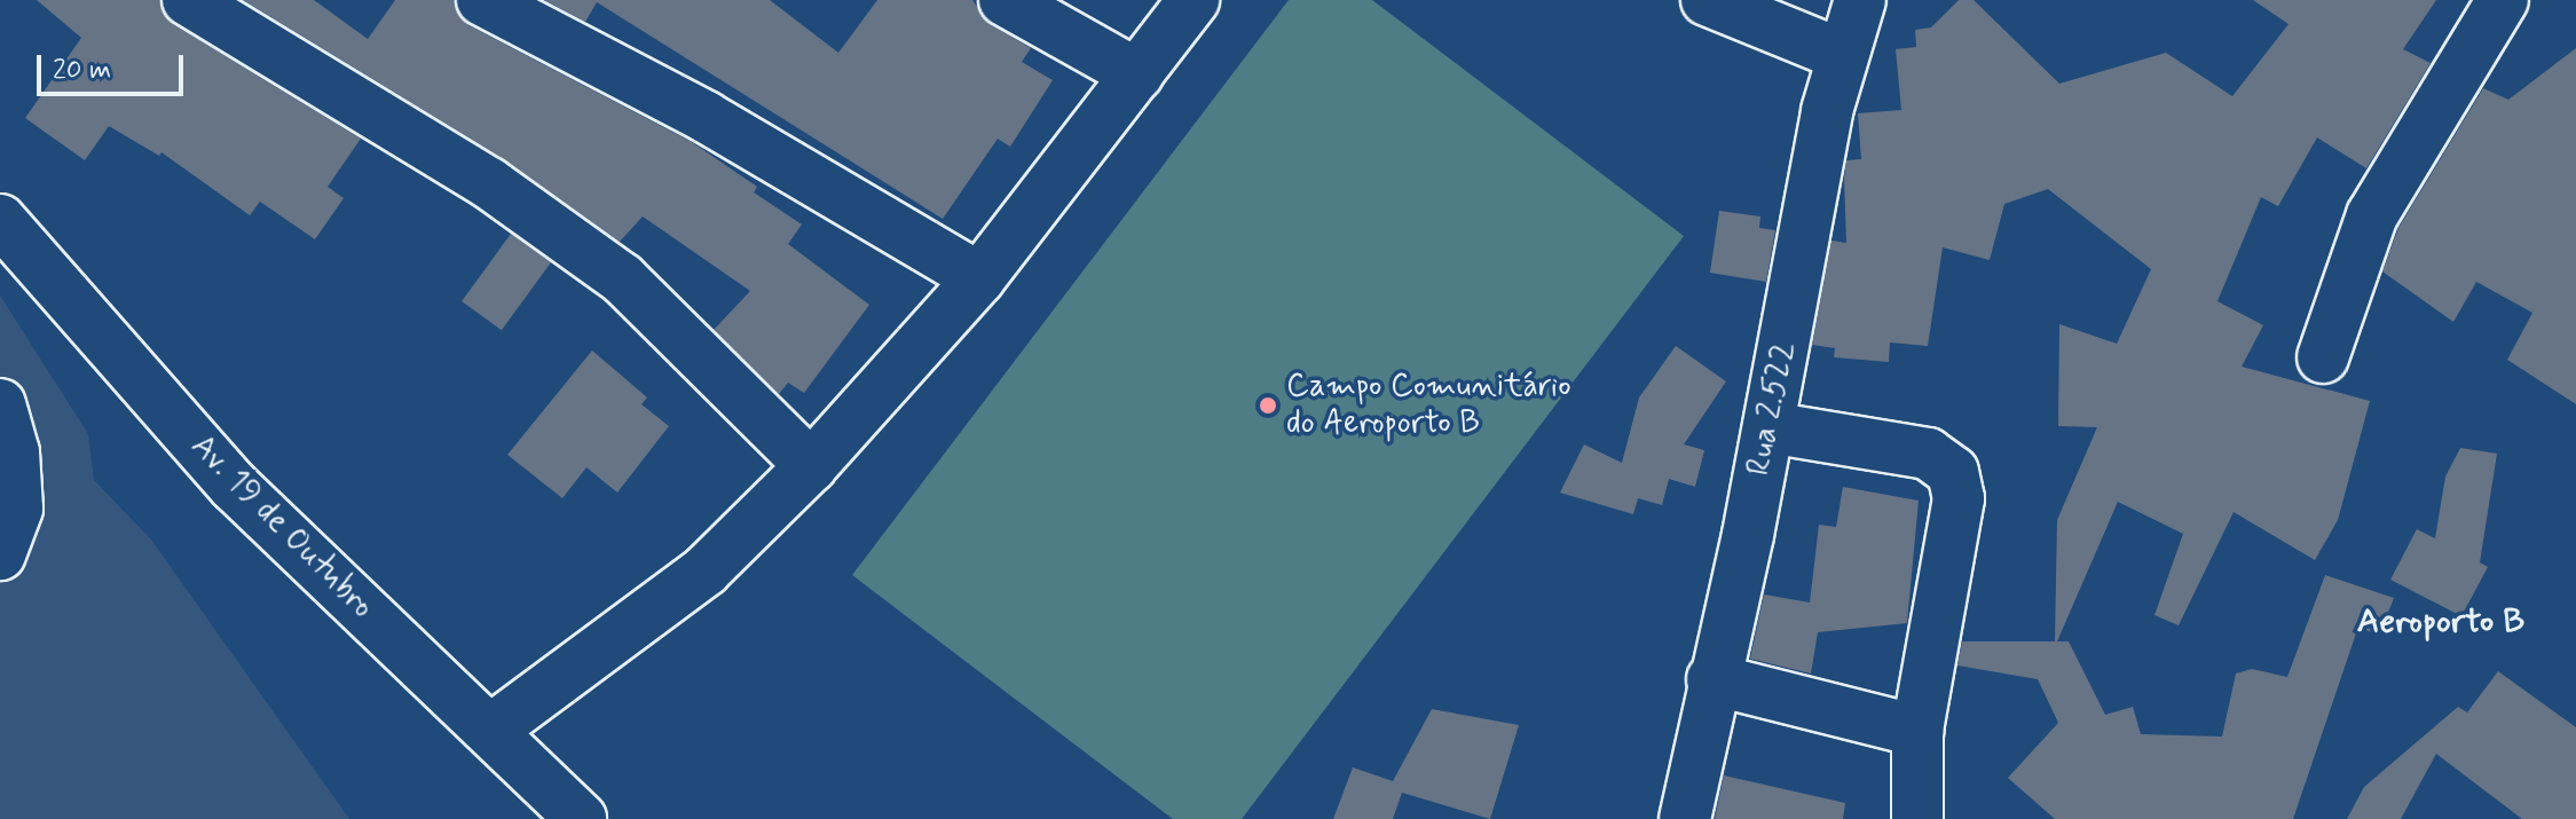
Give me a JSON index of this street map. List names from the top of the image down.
{
  "streets": {
    "street": ["Rua 2.522", "Av. 19 de Outubro"]
  },
  "districts": ["Aeroporto B"],
  "places": ["Campo Comunitário do Aeroporto B"],
  "scale_bar": "20 m"
}
